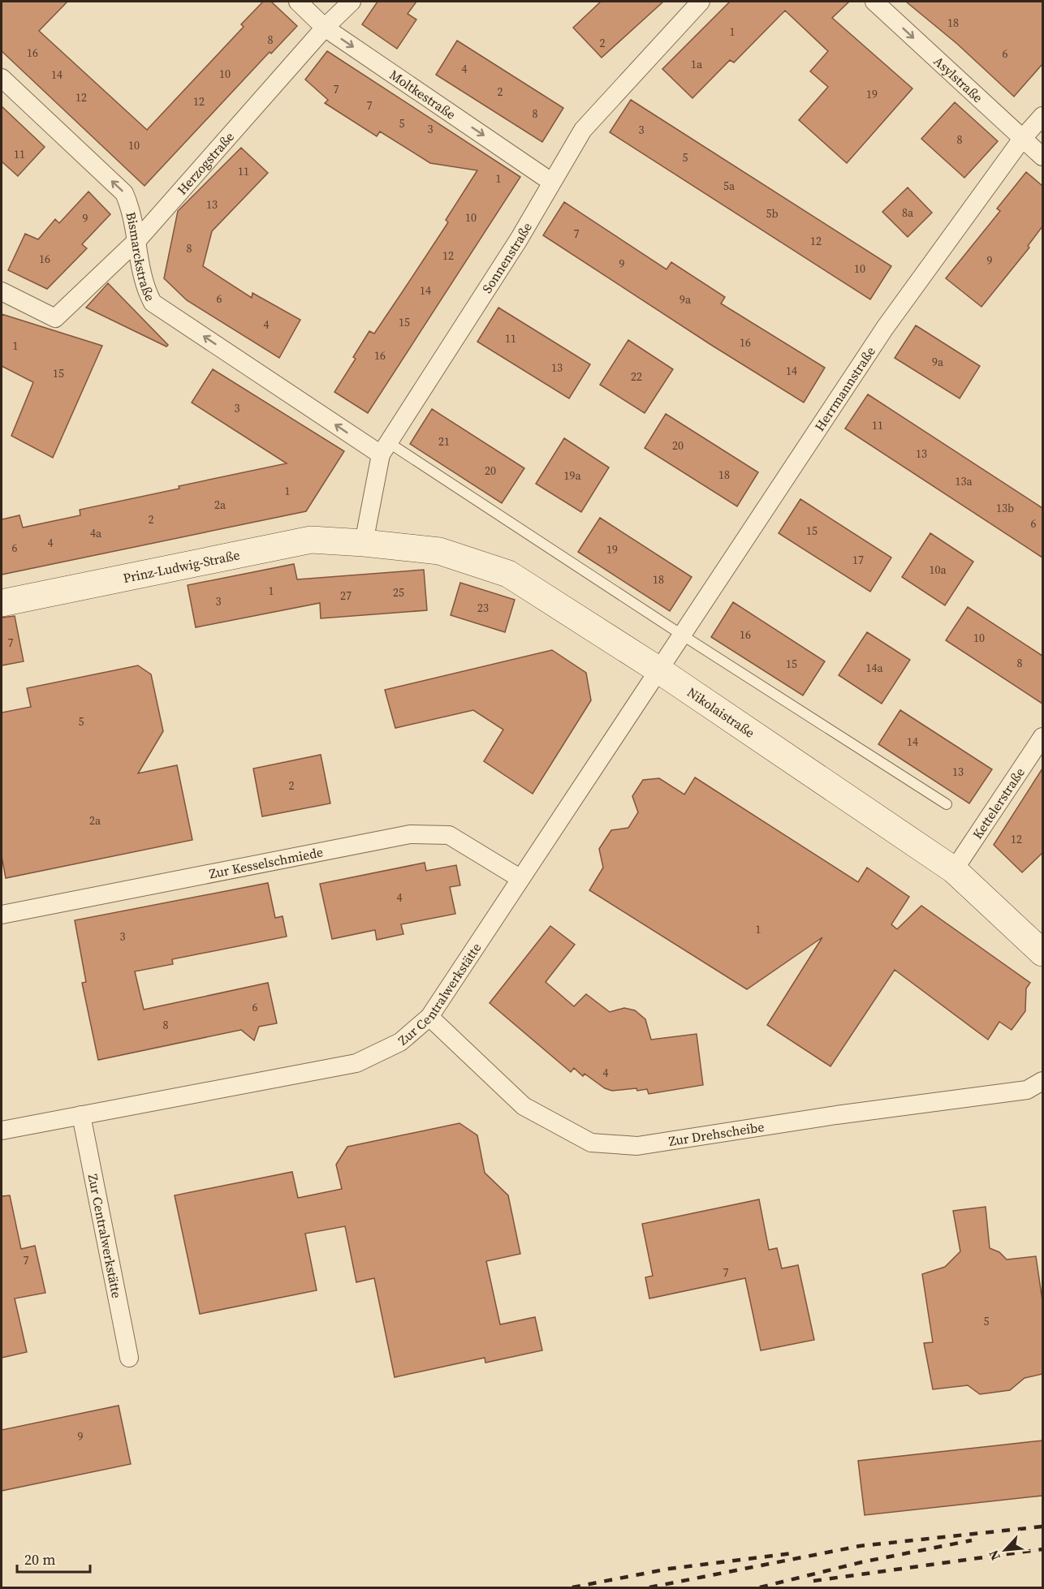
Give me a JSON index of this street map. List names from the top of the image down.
{
  "streets": {
    "main road": ["Prinz-Ludwig-Straße", "Nikolaistraße"],
    "street": [
      "Asylstraße",
      "Moltkestraße",
      "Herzogstraße",
      "Bismarckstraße",
      "Sonnenstraße",
      "Herrmannstraße",
      "Kettelerstraße",
      "Zur Kesselschmiede",
      "Zur Centralwerkstätte",
      "Zur Drehscheibe"
    ]
  },
  "crossings": [
    ["Asylstraße", "Herrmannstraße"],
    ["Moltkestraße", "Herzogstraße"],
    ["Moltkestraße", "Sonnenstraße"],
    ["Herzogstraße", "Bismarckstraße"],
    ["Bismarckstraße", "Sonnenstraße"],
    ["Sonnenstraße", "Prinz-Ludwig-Straße"],
    ["Sonnenstraße", "Nikolaistraße"],
    ["Herrmannstraße", "Nikolaistraße"],
    ["Herrmannstraße", "Zur Centralwerkstätte"],
    ["Prinz-Ludwig-Straße", "Nikolaistraße"],
    ["Nikolaistraße", "Kettelerstraße"],
    ["Nikolaistraße", "Zur Centralwerkstätte"],
    ["Zur Kesselschmiede", "Zur Centralwerkstätte"],
    ["Zur Centralwerkstätte", "Zur Drehscheibe"]
  ],
  "one_way": ["Asylstraße", "Moltkestraße", "Bismarckstraße"],
  "house_numbers": [
    "18",
    "1",
    "8",
    "2",
    "16",
    "6",
    "1a",
    "4",
    "10",
    "14",
    "7",
    "2",
    "19",
    "12",
    "12",
    "7",
    "8",
    "5",
    "3",
    "3",
    "8",
    "10",
    "11",
    "5",
    "11",
    "1",
    "5a",
    "13",
    "8a",
    "5b",
    "10",
    "9",
    "7",
    "12",
    "8",
    "12",
    "16",
    "9",
    "9",
    "10",
    "14",
    "6",
    "9a",
    "15",
    "4",
    "11",
    "16",
    "1",
    "16",
    "9a",
    "13",
    "14",
    "15",
    "22",
    "3",
    "11",
    "21",
    "20",
    "13",
    "20",
    "18",
    "19a",
    "13a",
    "1",
    "2a",
    "13b",
    "2",
    "6",
    "15",
    "4a",
    "4",
    "6",
    "19",
    "17",
    "10a",
    "18",
    "1",
    "25",
    "27",
    "3",
    "23",
    "16",
    "10",
    "7",
    "8",
    "15",
    "14a",
    "5",
    "14",
    "13",
    "2",
    "2a",
    "12",
    "4",
    "1",
    "3",
    "6",
    "8",
    "4",
    "7",
    "7",
    "5",
    "9"
  ],
  "scale_bar": "20 m",
  "north": "bottom left"
}
